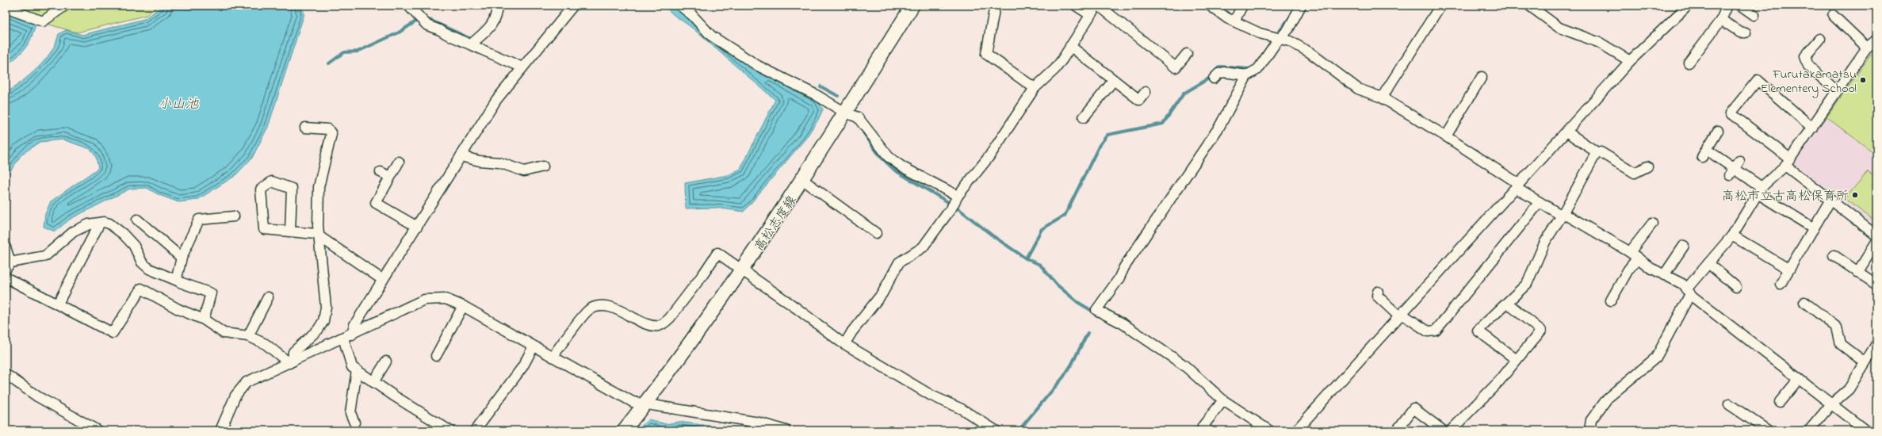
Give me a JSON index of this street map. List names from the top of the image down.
{
  "streets": {
    "main road": ["高松志度線"]
  },
  "water": ["小山池"],
  "places": ["Furutakamatsu Elementery School", "高松市立古高松保育所"]
}
